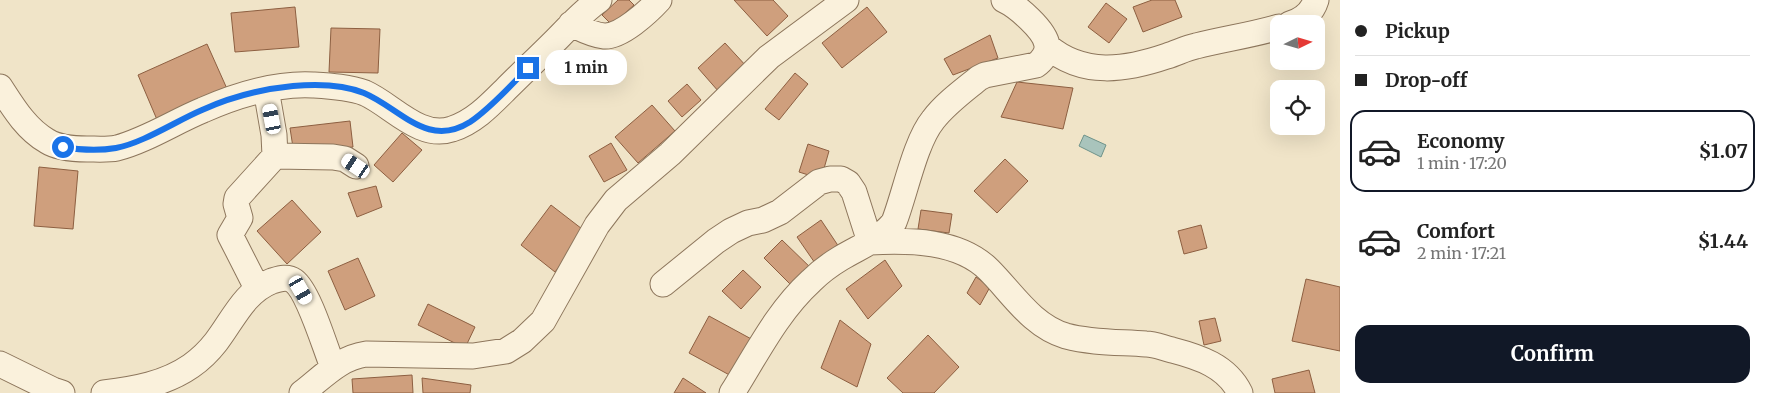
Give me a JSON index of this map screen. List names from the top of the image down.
{
  "north": "right",
  "page": {
    "banner": ["Pickup", "Drop-off"],
    "bubble": "1 min",
    "list": [
      {
        "name": "Economy",
        "note": "1 min · 17:20",
        "value": "$1.07"
      },
      {
        "name": "Comfort",
        "note": "2 min · 17:21",
        "value": "$1.44"
      }
    ],
    "buttons": "Confirm"
  }
}
